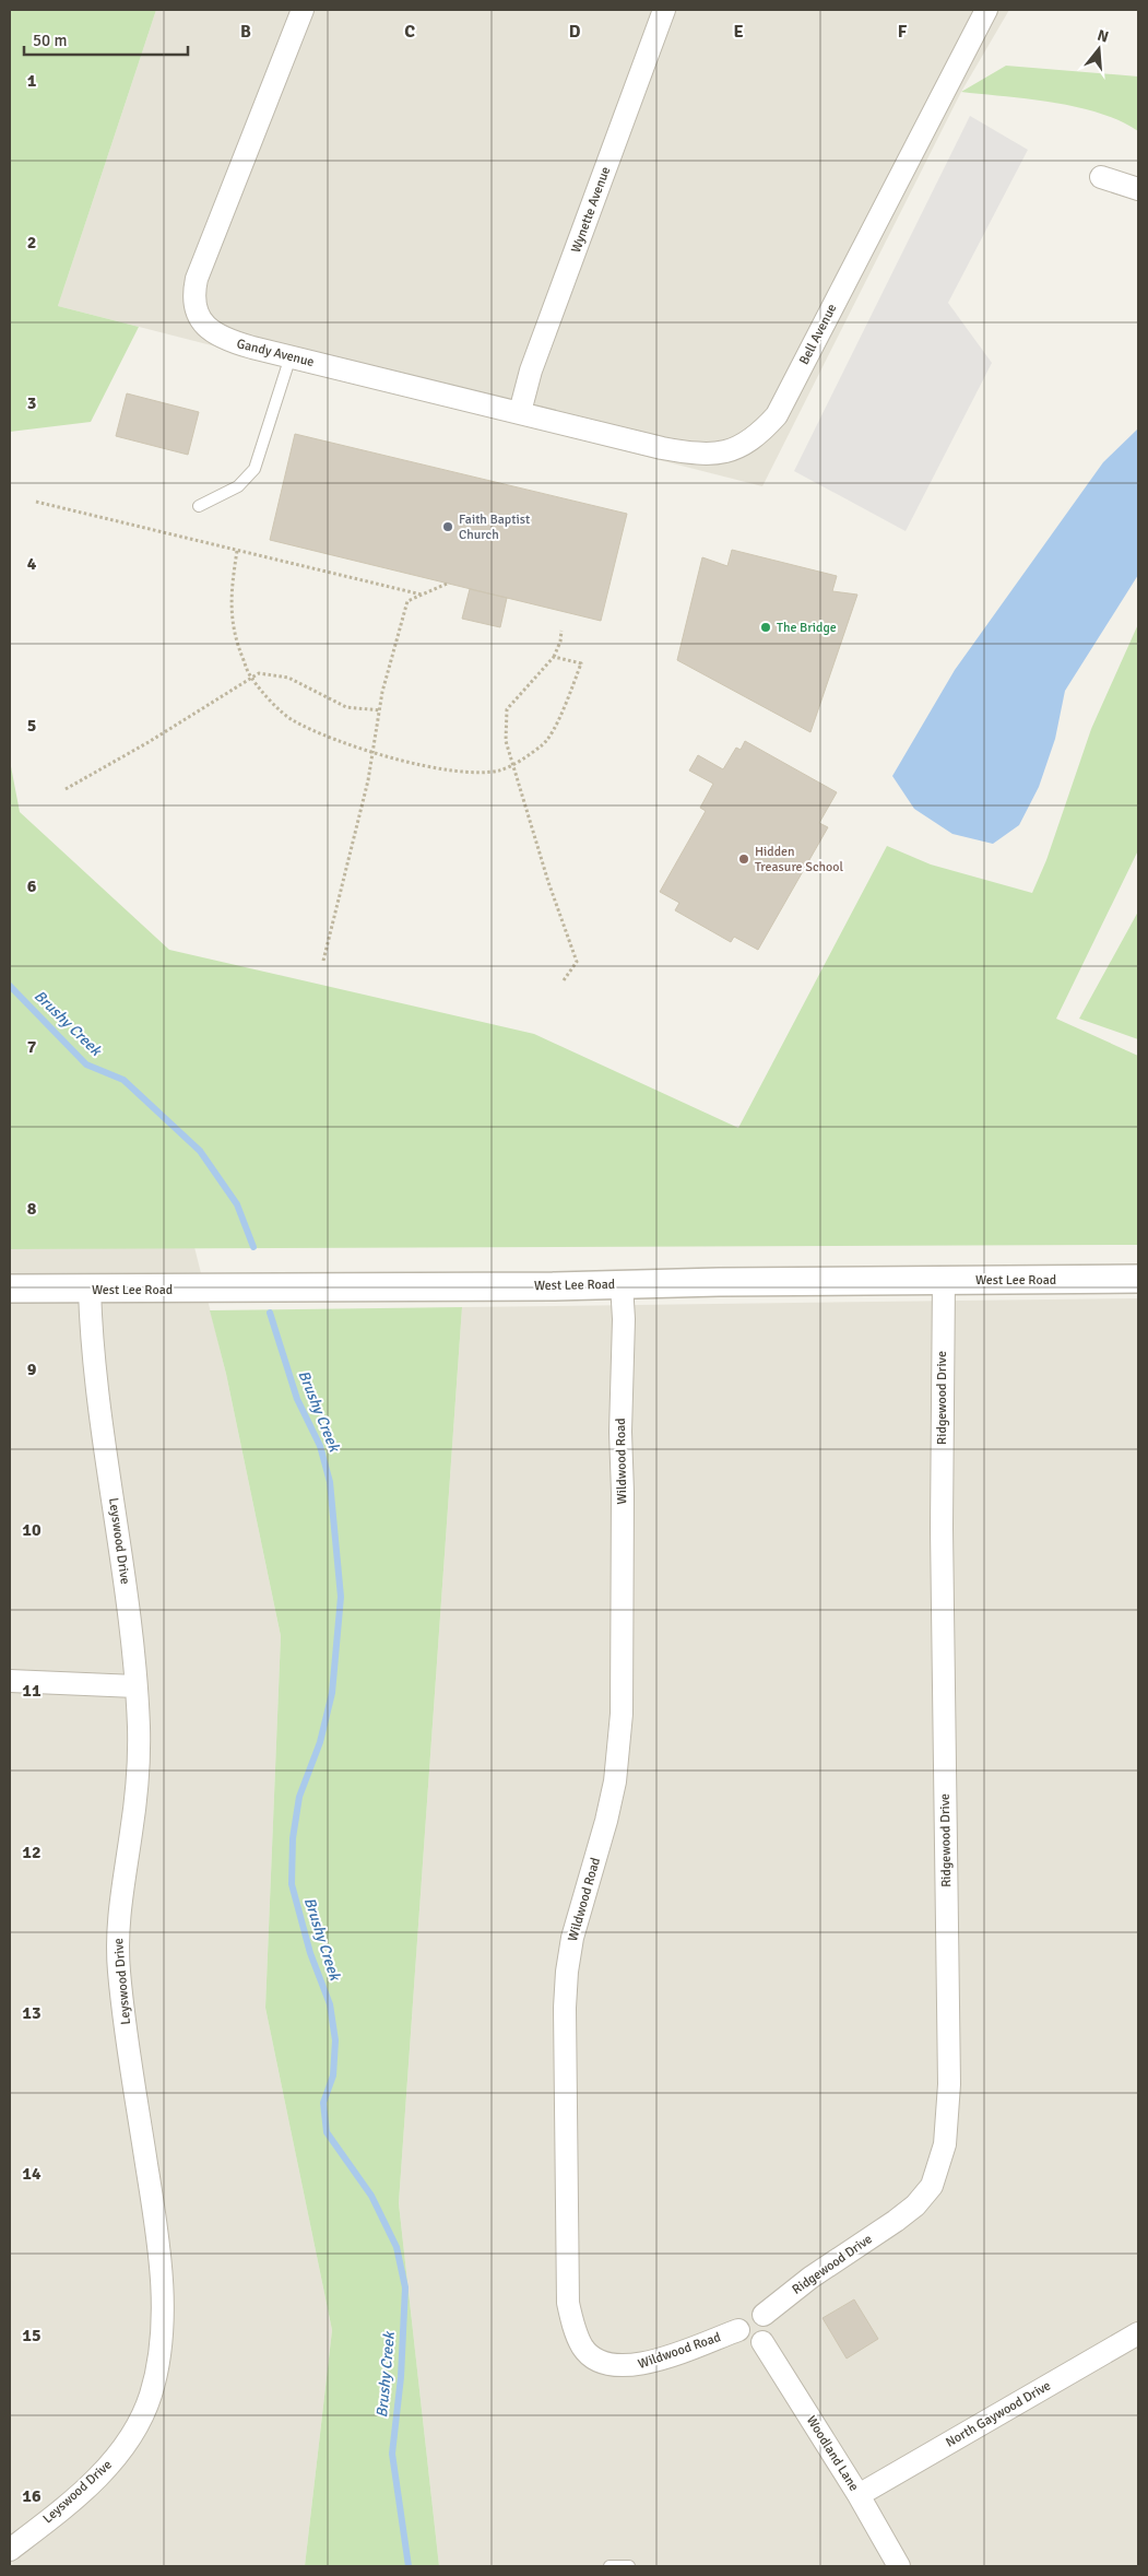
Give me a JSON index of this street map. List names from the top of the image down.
{
  "streets": {
    "street": [
      "Wynette Avenue",
      "Bell Avenue",
      "Gandy Avenue",
      "West Lee Road",
      "Ridgewood Drive",
      "Wildwood Road",
      "Leyswood Drive",
      "North Gaywood Drive",
      "Woodland Lane"
    ]
  },
  "crossings": [
    ["Wynette Avenue", "Bell Avenue"],
    ["Wynette Avenue", "Gandy Avenue"],
    ["Bell Avenue", "Gandy Avenue"],
    ["West Lee Road", "Ridgewood Drive"],
    ["West Lee Road", "Wildwood Road"],
    ["West Lee Road", "Leyswood Drive"],
    ["Ridgewood Drive", "Wildwood Road"],
    ["Ridgewood Drive", "Woodland Lane"],
    ["Wildwood Road", "Woodland Lane"],
    ["North Gaywood Drive", "Woodland Lane"]
  ],
  "water": ["Brushy Creek"],
  "places": ["Faith Baptist Church", "The Bridge", "Hidden Treasure School"],
  "scale_bar": "50 m",
  "north": "top",
  "grid": {
    "columns": [
      "B",
      "C",
      "D",
      "E",
      "F"
    ],
    "rows": [
      "1",
      "2",
      "3",
      "4",
      "5",
      "6",
      "7",
      "8",
      "9",
      "10",
      "11",
      "12",
      "13",
      "14",
      "15",
      "16"
    ]
  }
}
